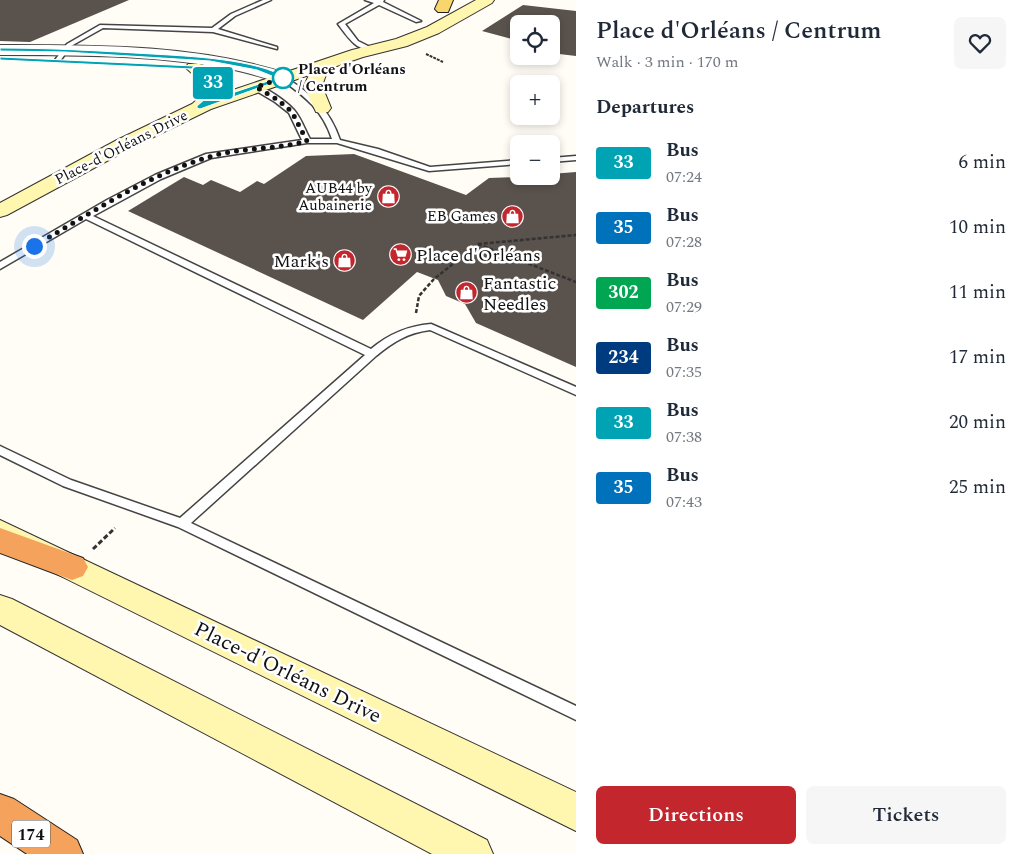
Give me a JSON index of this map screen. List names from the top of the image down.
{
  "streets": {
    "highway": ["174"],
    "main road": ["Place-d'Orléans Drive"]
  },
  "places": {
    "other": ["Place d'Orléans / Centrum"],
    "shop": [
      "AUB44 by Aubainerie",
      "EB Games",
      "Mark's",
      "Fantastic Needles"
    ],
    "supermarket": ["Place d'Orléans"]
  },
  "lines": ["bus line 33"],
  "page": {
    "on_map": "33",
    "heading": [
      ["Place d'Orléans / Centrum", "Walk · 3 min · 170 m"],
      "Departures"
    ],
    "map_buttons": ["+", "−"],
    "list": [
      {
        "mark": "33",
        "name": "Bus",
        "note": "07:24",
        "value": "6 min"
      },
      {
        "mark": "35",
        "name": "Bus",
        "note": "07:28",
        "value": "10 min"
      },
      {
        "mark": "302",
        "name": "Bus",
        "note": "07:29",
        "value": "11 min"
      },
      {
        "mark": "234",
        "name": "Bus",
        "note": "07:35",
        "value": "17 min"
      },
      {
        "mark": "33",
        "name": "Bus",
        "note": "07:38",
        "value": "20 min"
      },
      {
        "mark": "35",
        "name": "Bus",
        "note": "07:43",
        "value": "25 min"
      }
    ],
    "buttons": ["Directions", "Tickets"]
  }
}
